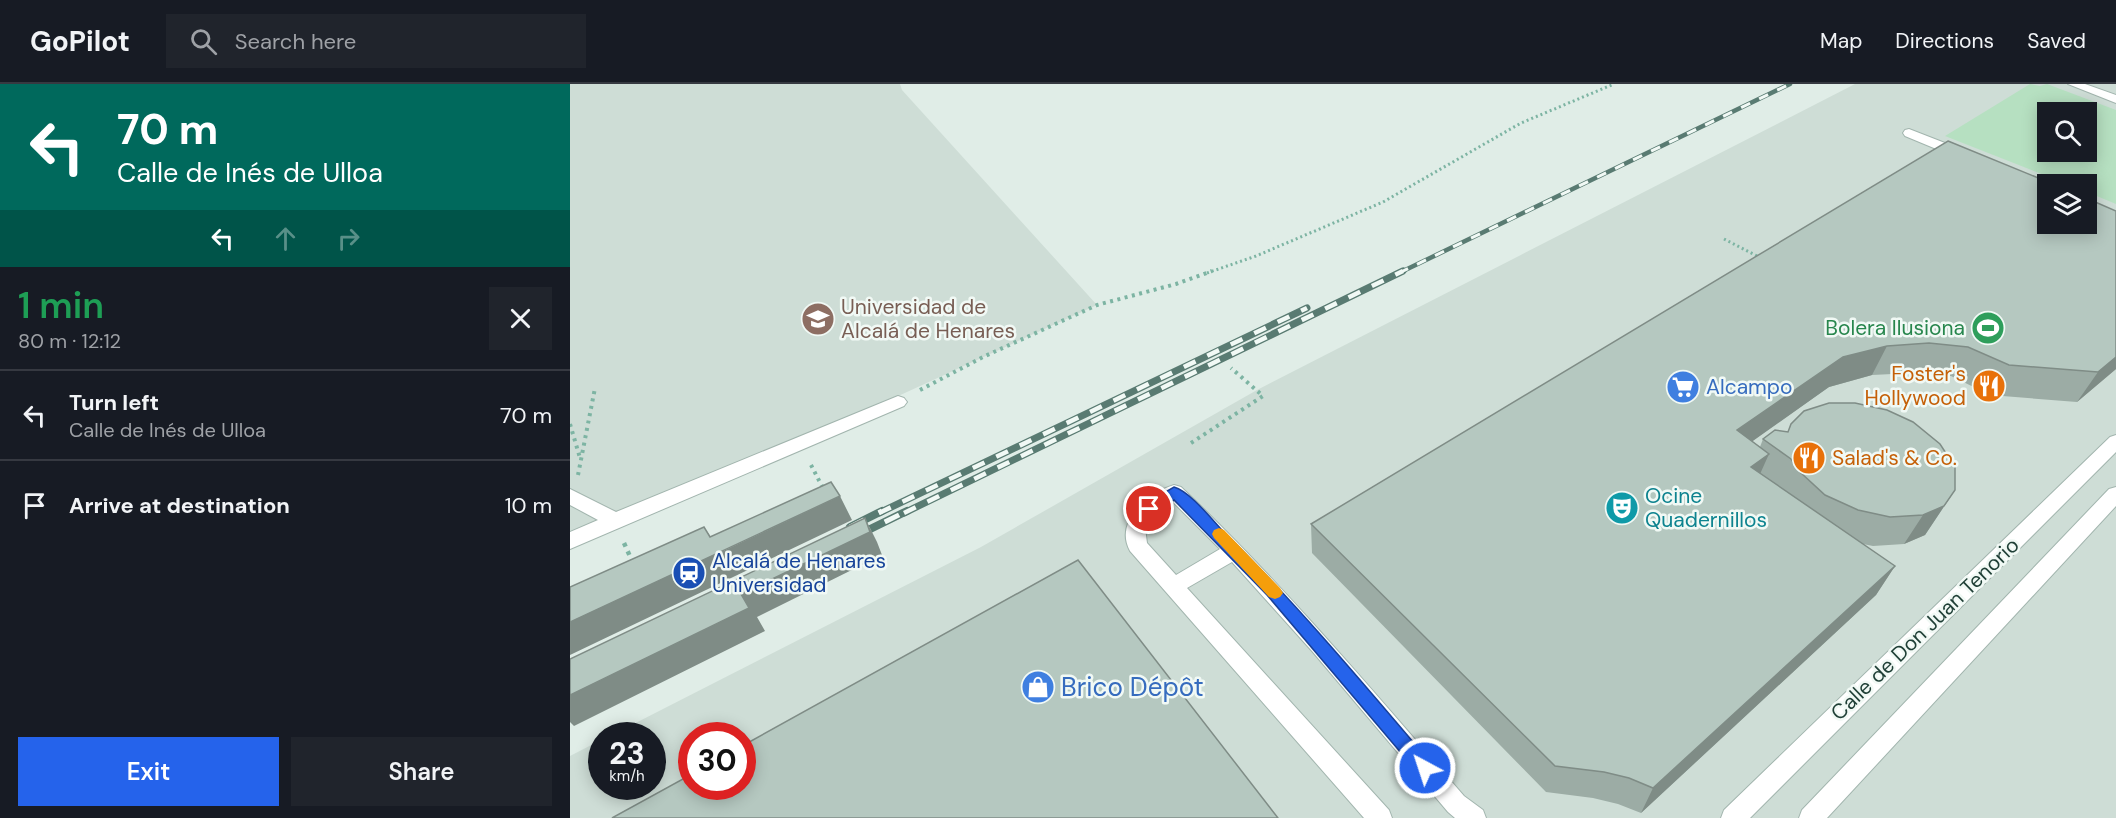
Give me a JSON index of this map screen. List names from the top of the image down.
{
  "streets": {
    "street": ["Calle de Don Juan Tenorio"]
  },
  "places": {
    "school or university": ["Universidad de Alcalá de Henares"],
    "sports": ["Bolera Ilusiona"],
    "restaurant": ["Foster's Hollywood", "Salad's & Co."],
    "supermarket": ["Alcampo"],
    "theatre": ["Ocine Quadernillos"],
    "station": ["Alcalá de Henares Universidad"],
    "shop": ["Brico Dépôt"]
  },
  "page": {
    "header": "GoPilot",
    "search": "Search here",
    "nav": ["Map", "Directions", "Saved"],
    "turn": ["70 m", "Calle de Inés de Ulloa"],
    "heading": ["1 min", "80 m · 12:12"],
    "list": [
      {
        "name": "Turn left",
        "note": "Calle de Inés de Ulloa",
        "value": "70 m"
      },
      {
        "name": "Arrive at destination",
        "value": "10 m"
      }
    ],
    "speed": "23 km/h",
    "limit": "30",
    "buttons": ["Exit", "Share"]
  }
}
